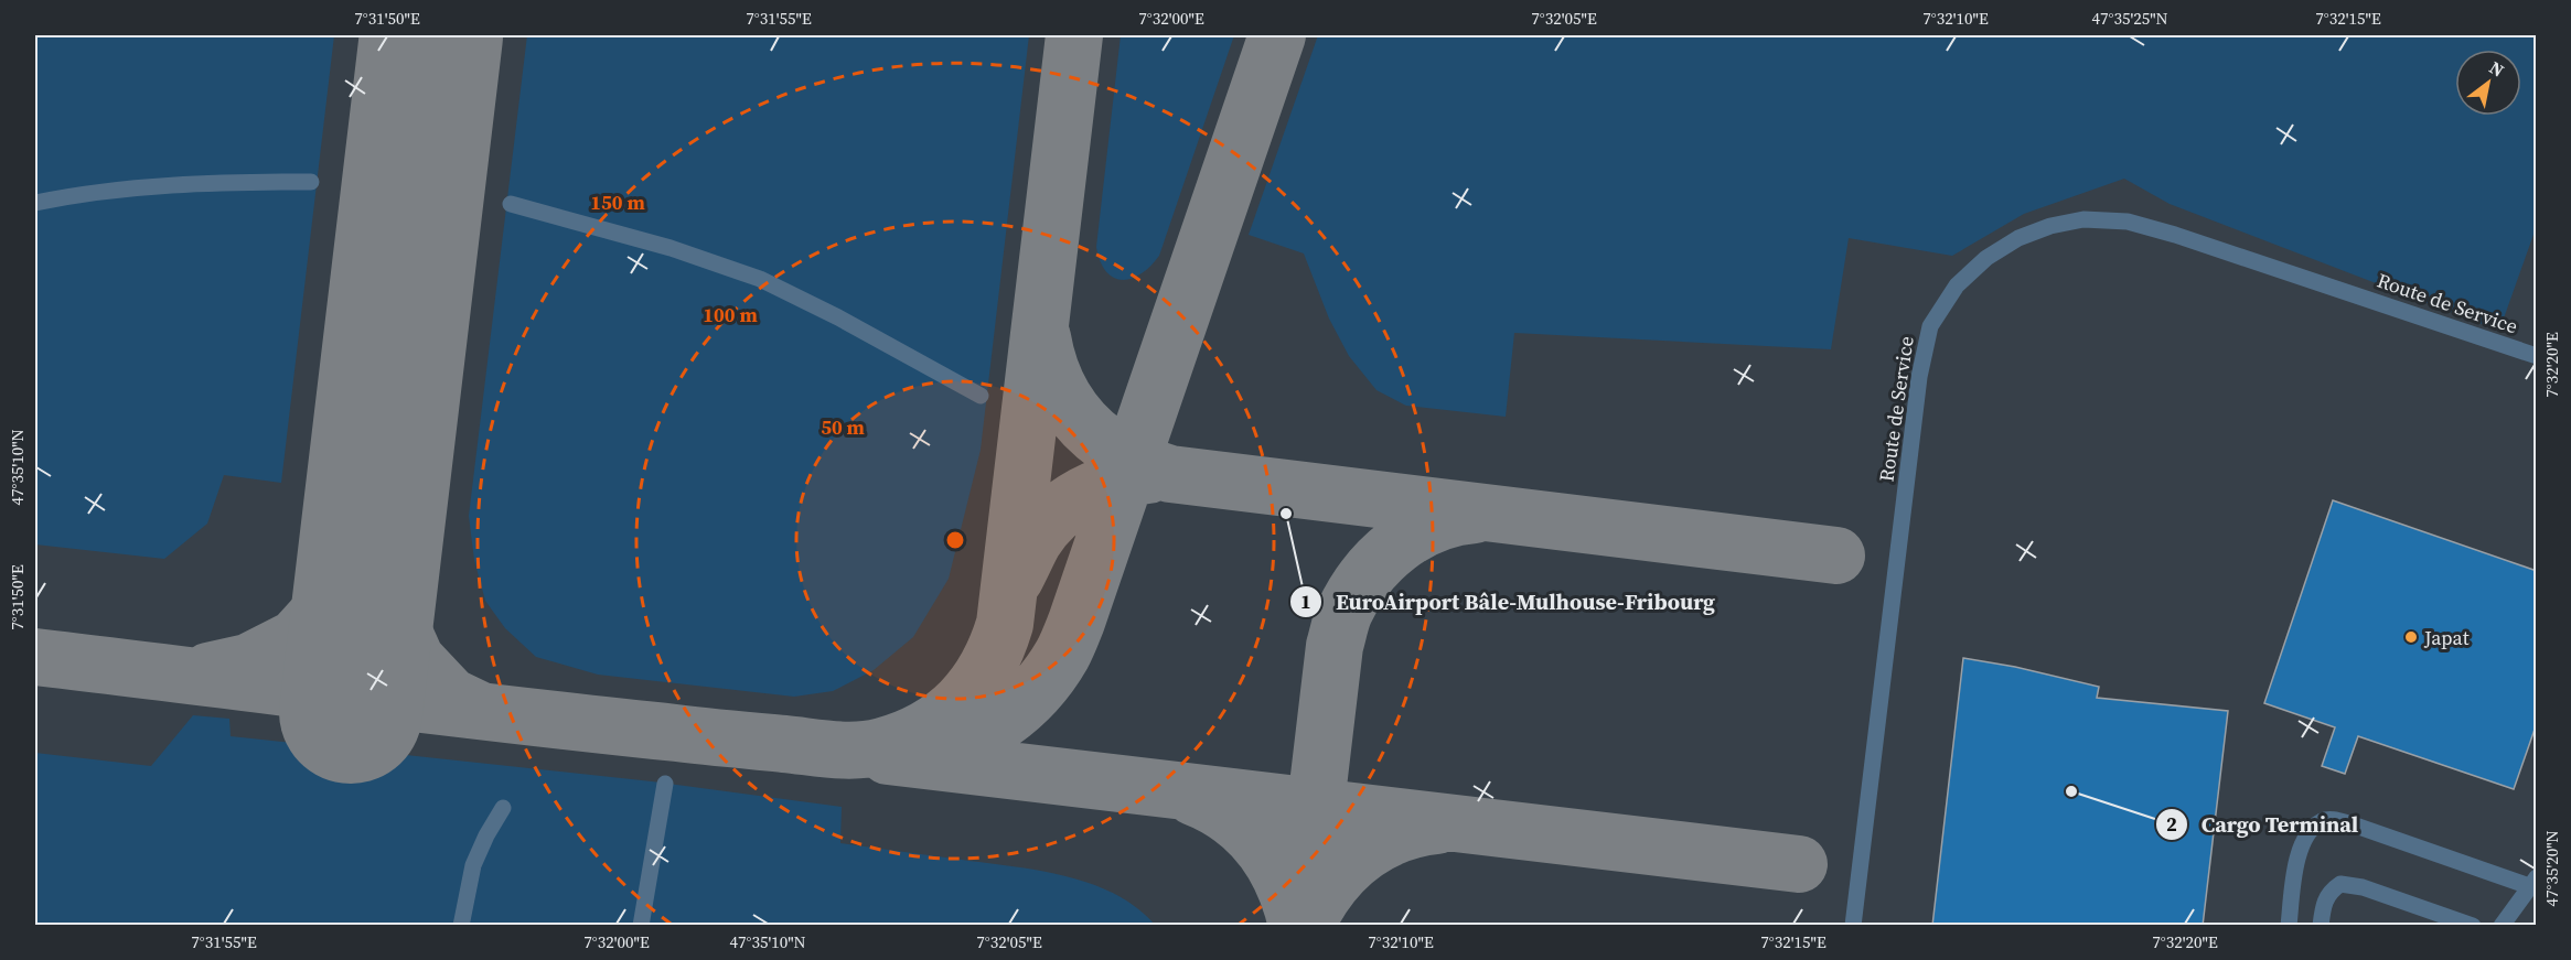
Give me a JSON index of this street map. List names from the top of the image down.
{
  "streets": {
    "lane": ["Route de Service"]
  },
  "places": ["EuroAirport Bâle-Mulhouse-Fribourg", "Japat", "Cargo Terminal"],
  "north": "top right",
  "coordinates": [
    "7°31'50\"E",
    "7°31'55\"E",
    "7°32'00\"E",
    "7°32'05\"E",
    "7°32'10\"E",
    "47°35'25\"N",
    "7°32'15\"E",
    "7°32'20\"E",
    "47°35'10\"N",
    "47°35'20\"N"
  ],
  "rings": ["150 m", "100 m", "50 m"]
}
